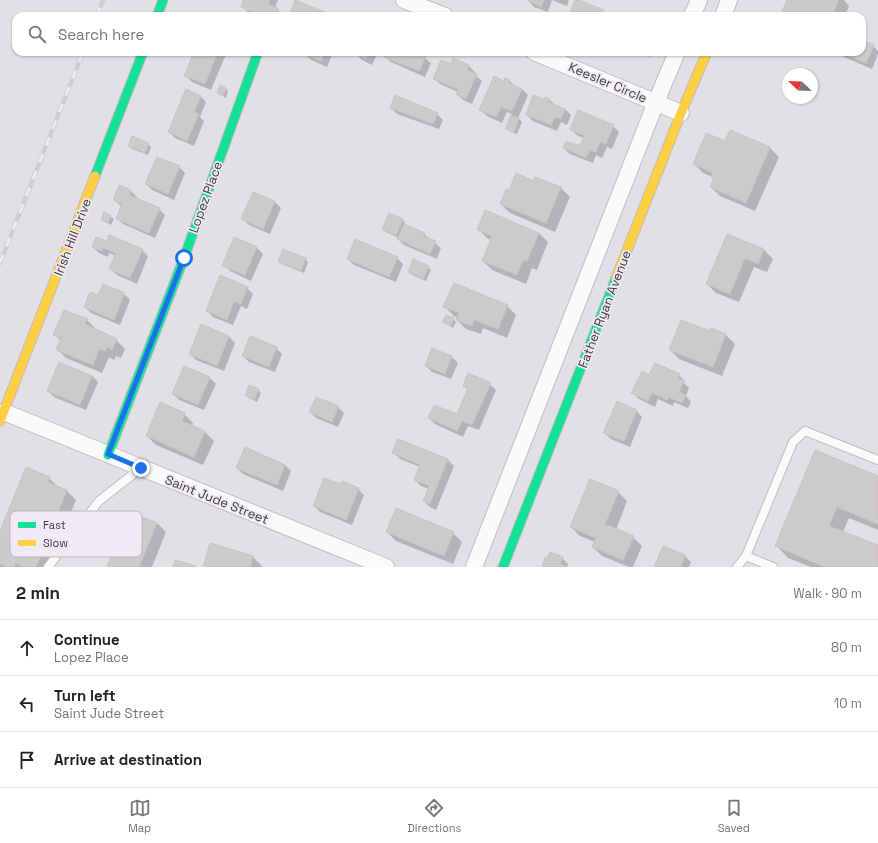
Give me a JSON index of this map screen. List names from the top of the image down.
{
  "streets": {
    "street": [
      "Keesler Circle",
      "Lopez Place",
      "Irish Hill Drive",
      "Father Ryan Avenue",
      "Saint Jude Street"
    ]
  },
  "crossings": [
    ["Keesler Circle", "Father Ryan Avenue"],
    ["Lopez Place", "Saint Jude Street"],
    ["Irish Hill Drive", "Saint Jude Street"]
  ],
  "legend": ["Fast", "Slow"],
  "north": "top left",
  "page": {
    "search": "Search here",
    "heading": ["2 min", "Walk · 90 m"],
    "list": [
      ["Continue", "Lopez Place", "80 m"],
      ["Turn left", "Saint Jude Street", "10 m"],
      "Arrive at destination"
    ],
    "nav": ["Map", "Directions", "Saved"]
  }
}
